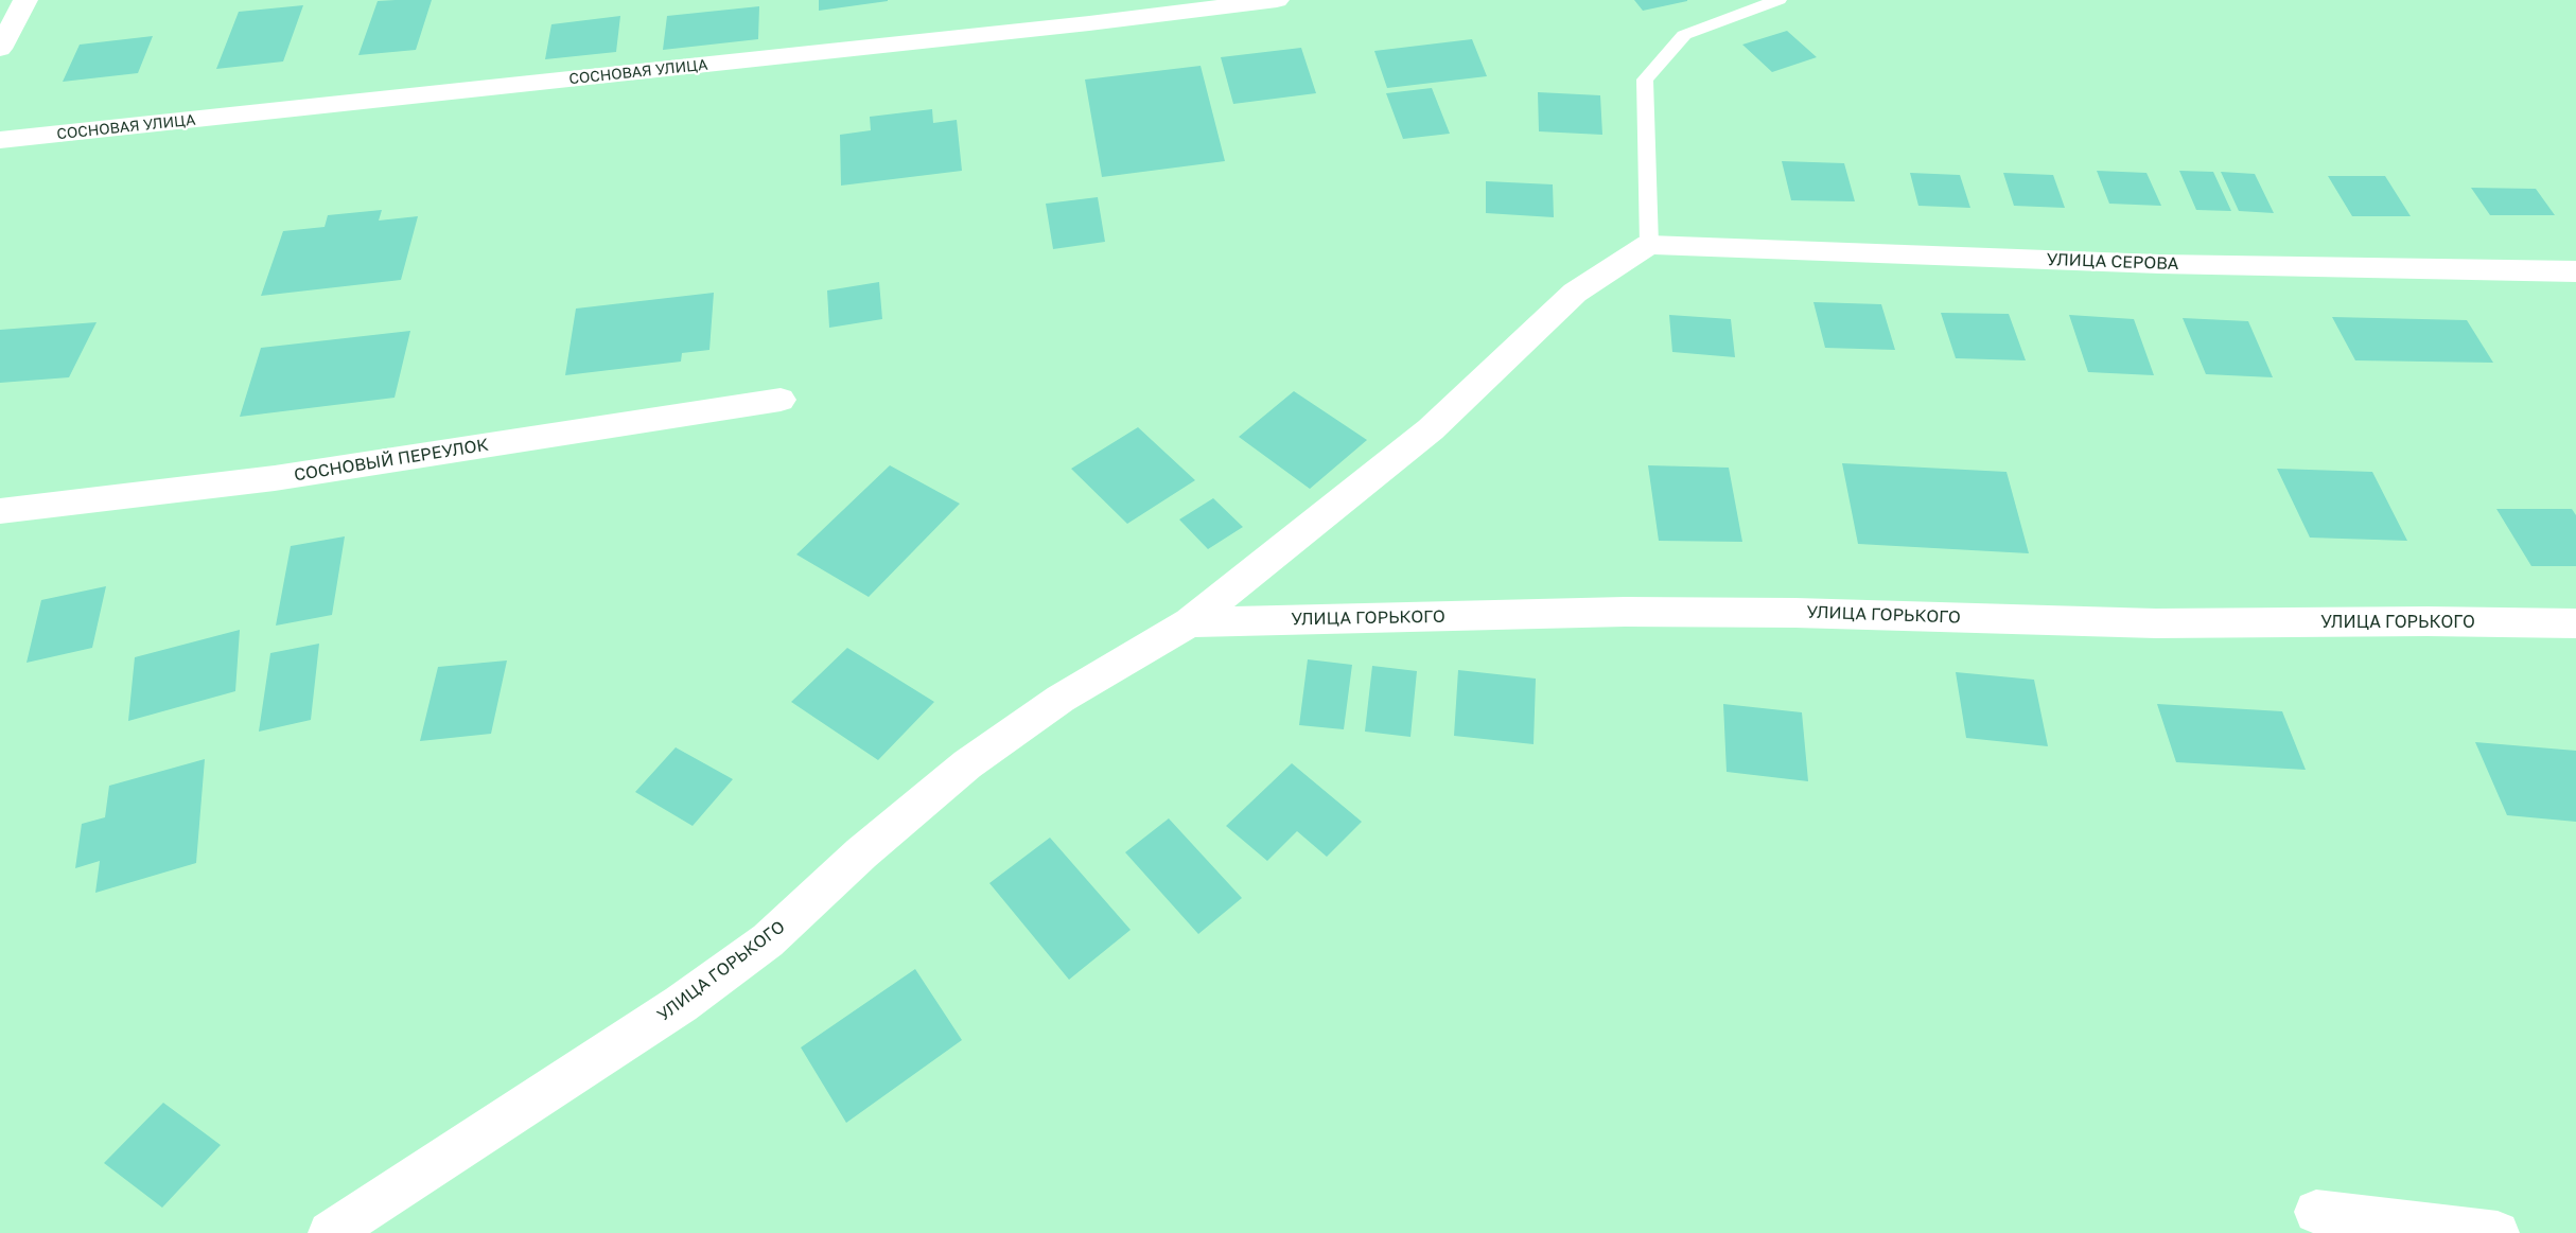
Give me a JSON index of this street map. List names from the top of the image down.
{
  "streets": {
    "street": [
      "СОСНОВАЯ УЛИЦА",
      "УЛИЦА СЕРОВА",
      "СОСНОВЫЙ ПЕРЕУЛОК",
      "УЛИЦА ГОРЬКОГО"
    ]
  },
  "crossings": [
    ["УЛИЦА СЕРОВА", "УЛИЦА ГОРЬКОГО"]
  ]
}
